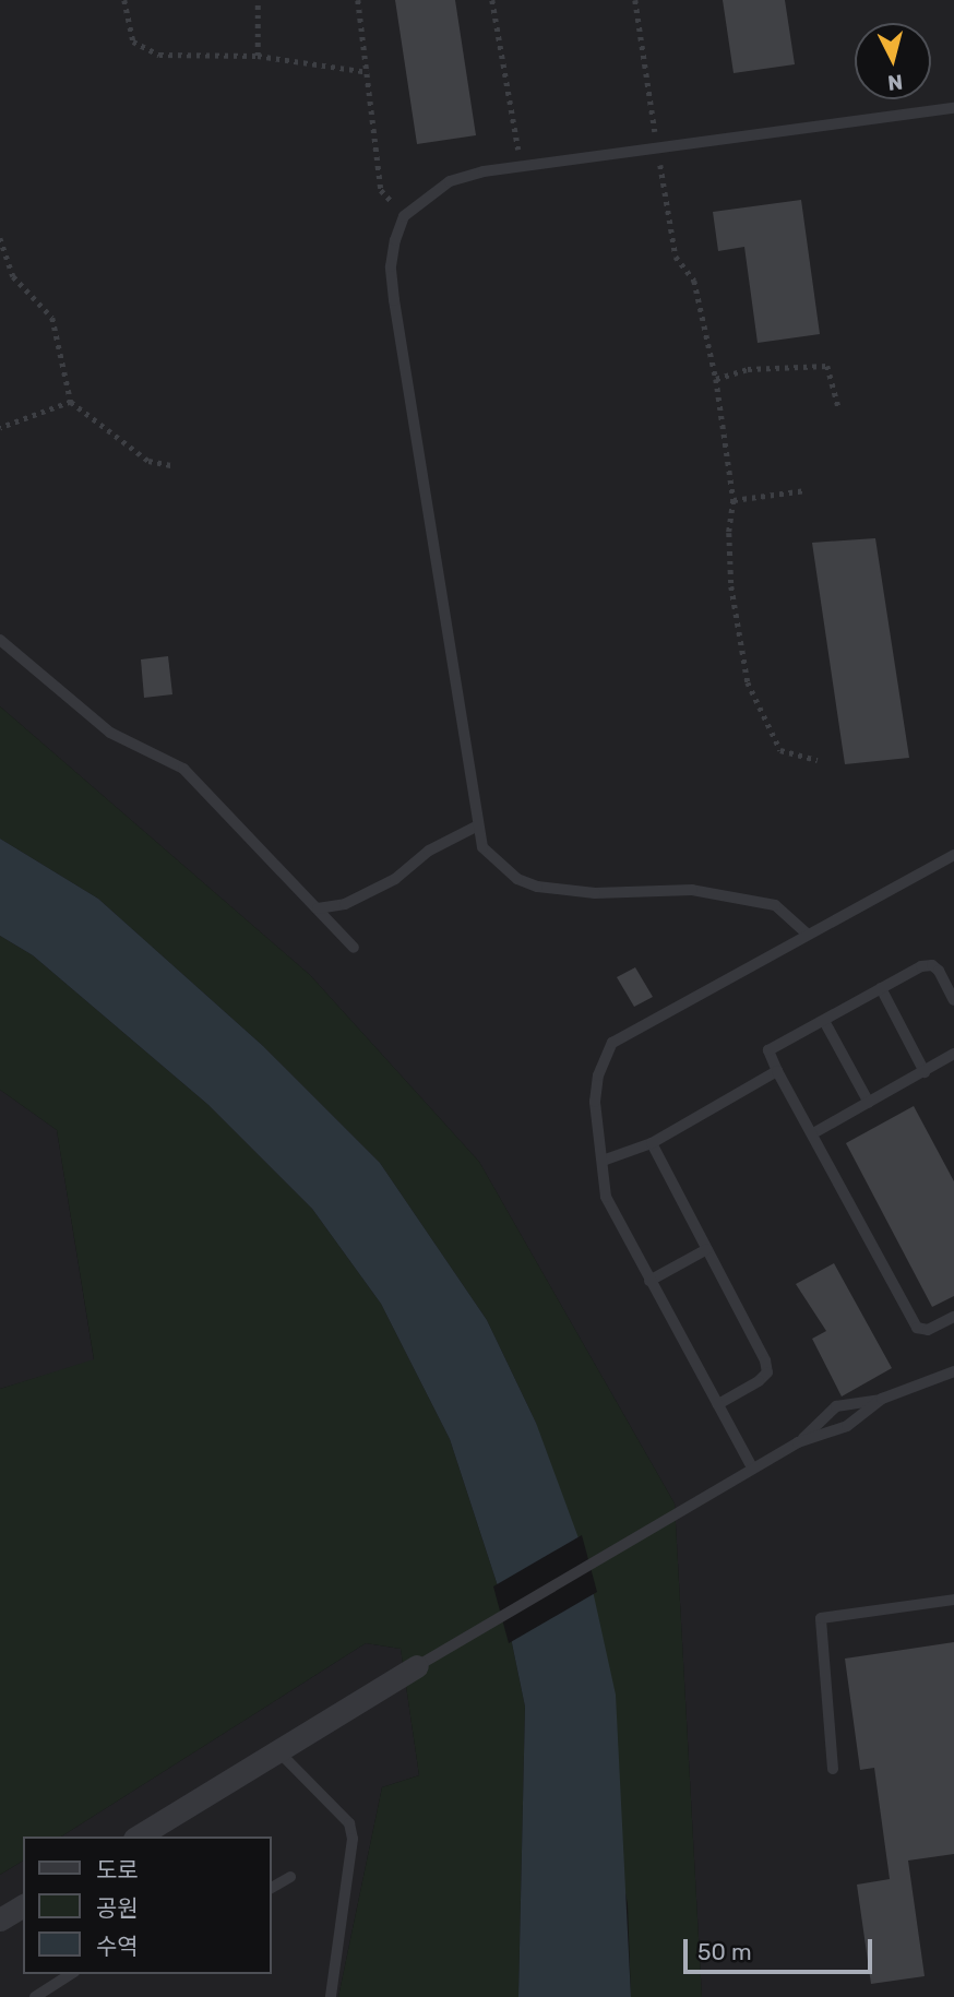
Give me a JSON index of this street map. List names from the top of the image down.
{
  "legend": ["도로", "공원", "수역"],
  "scale_bar": "50 m",
  "north": "bottom"
}
